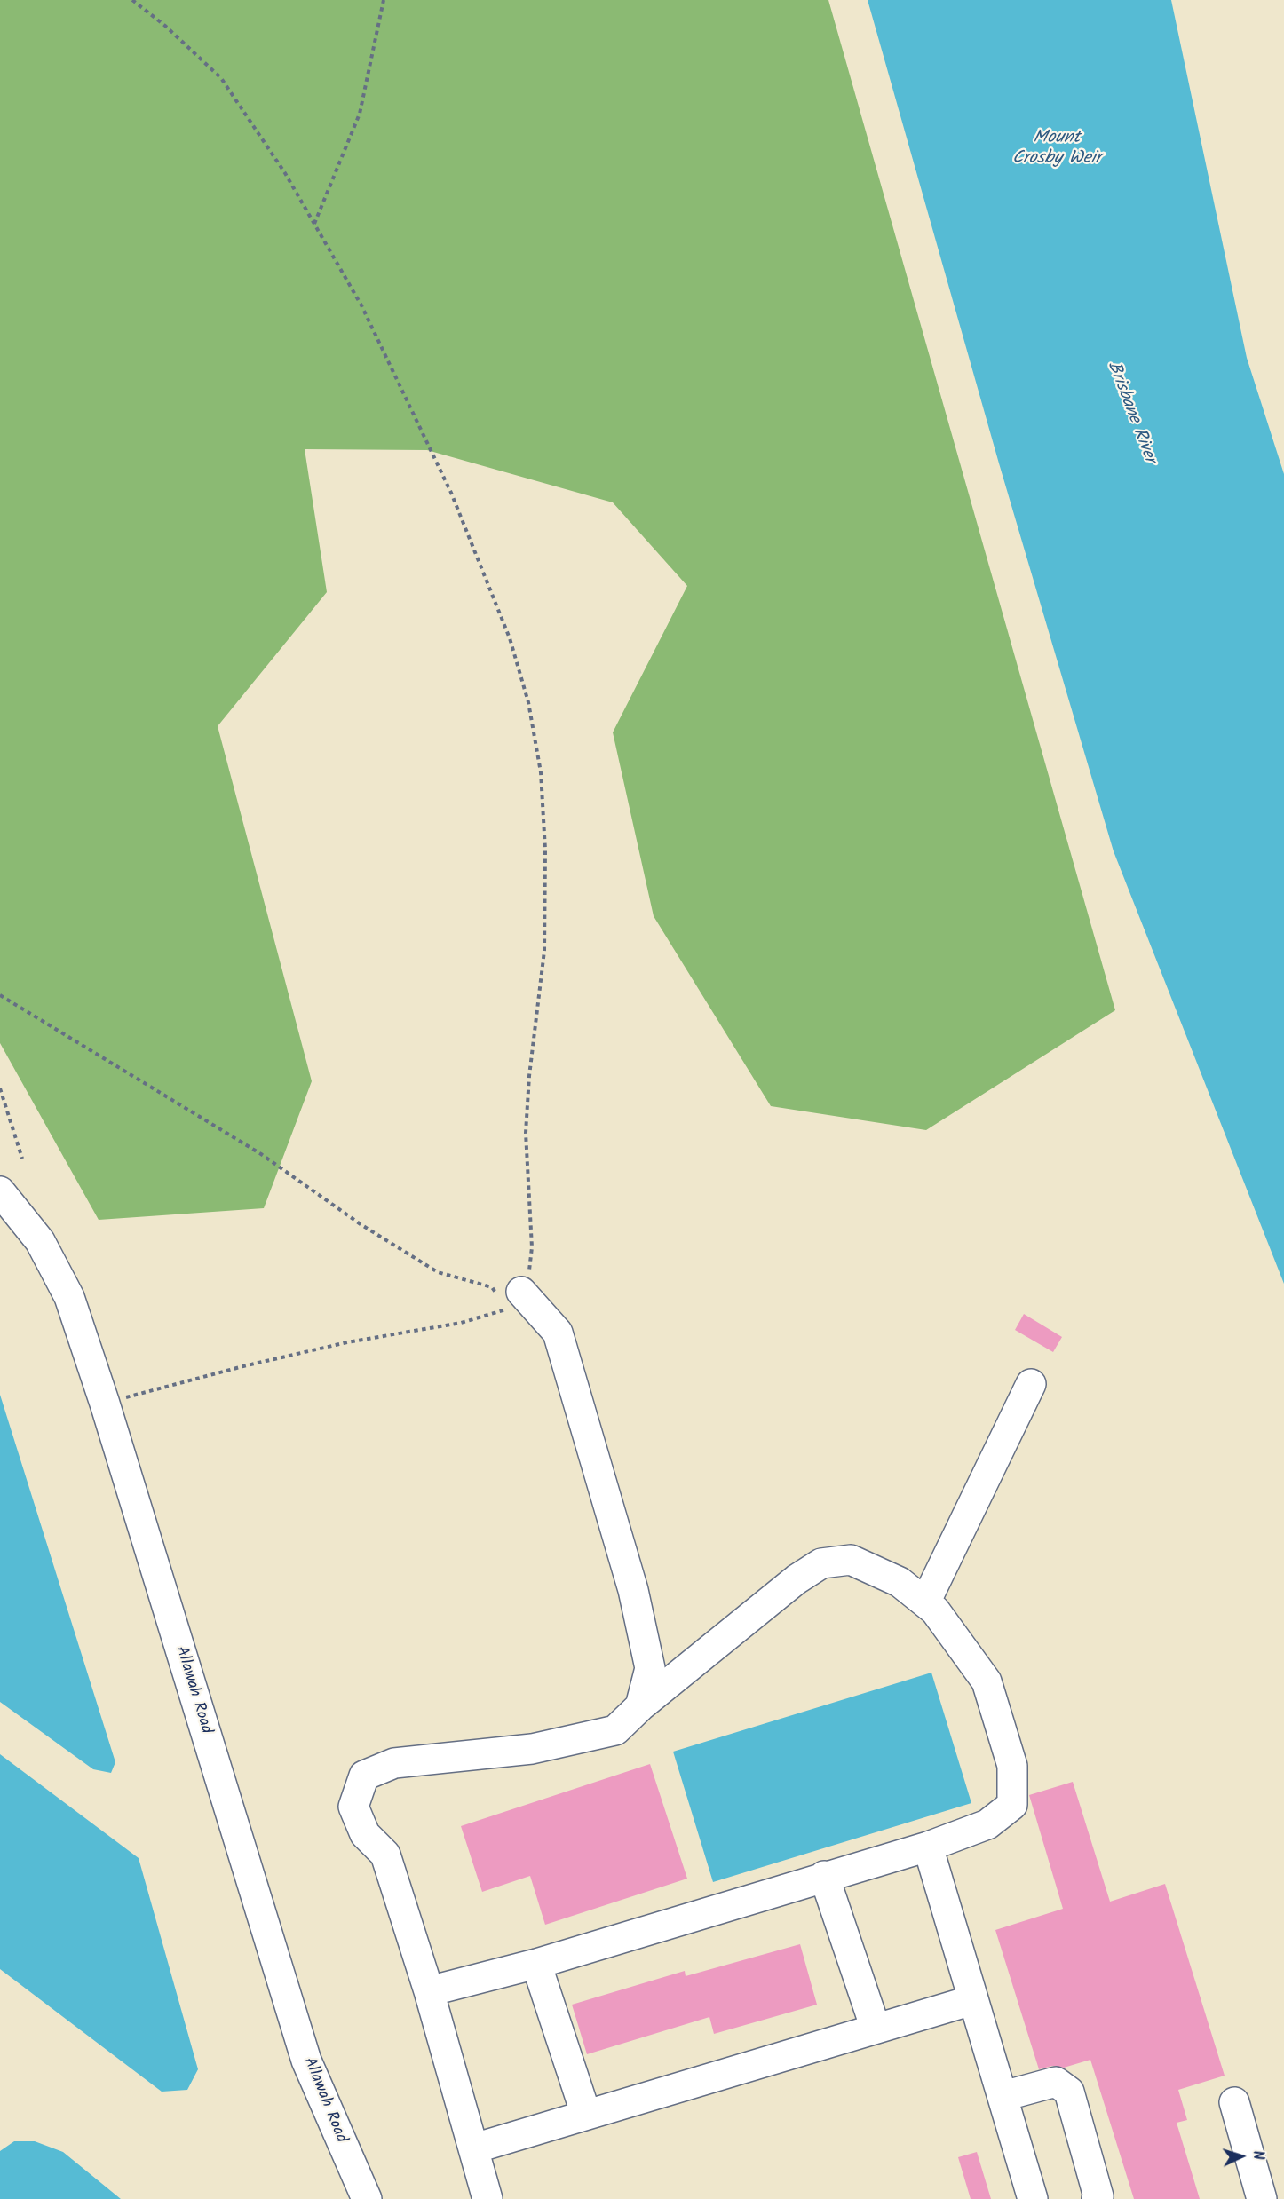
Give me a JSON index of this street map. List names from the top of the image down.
{
  "streets": {
    "street": ["Allawah Road"]
  },
  "water": ["Mount Crosby Weir", "Brisbane River"],
  "north": "right"
}
